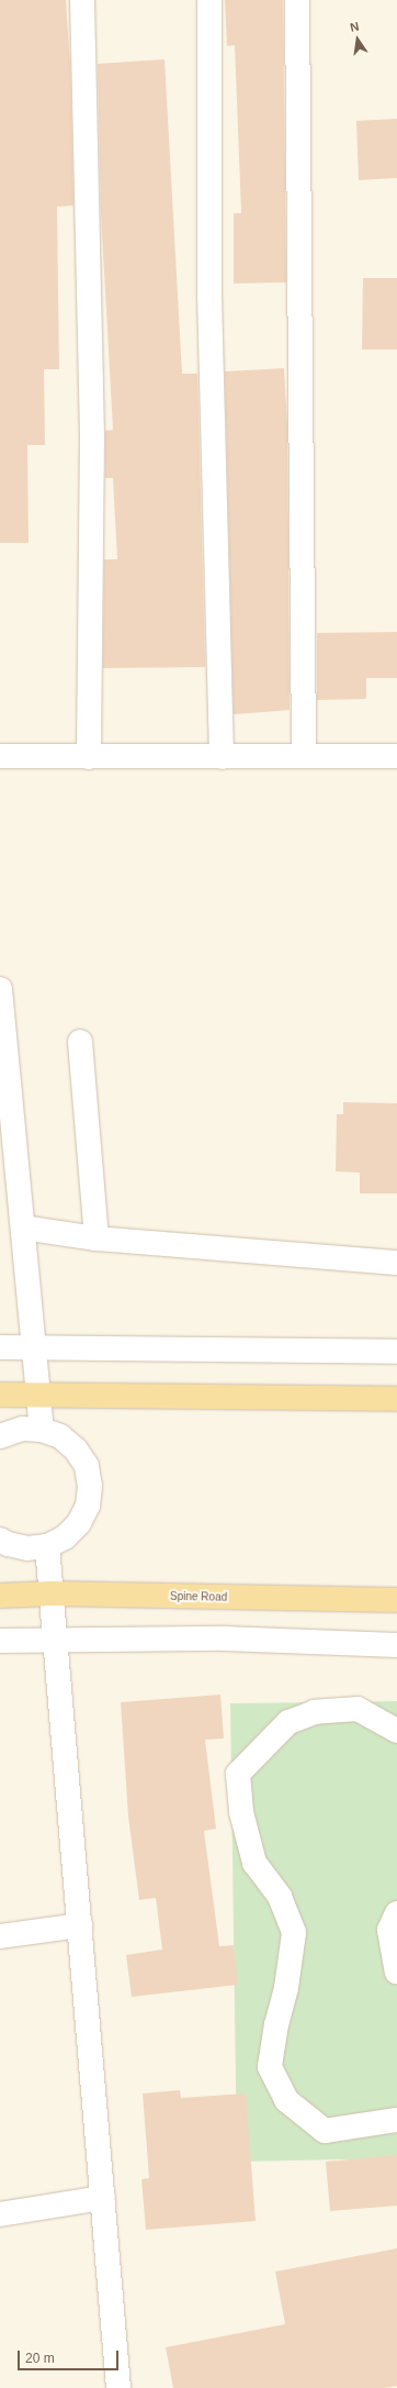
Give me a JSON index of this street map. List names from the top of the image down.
{
  "streets": {
    "main road": ["Spine Road"]
  },
  "scale_bar": "20 m",
  "north": "top"
}
